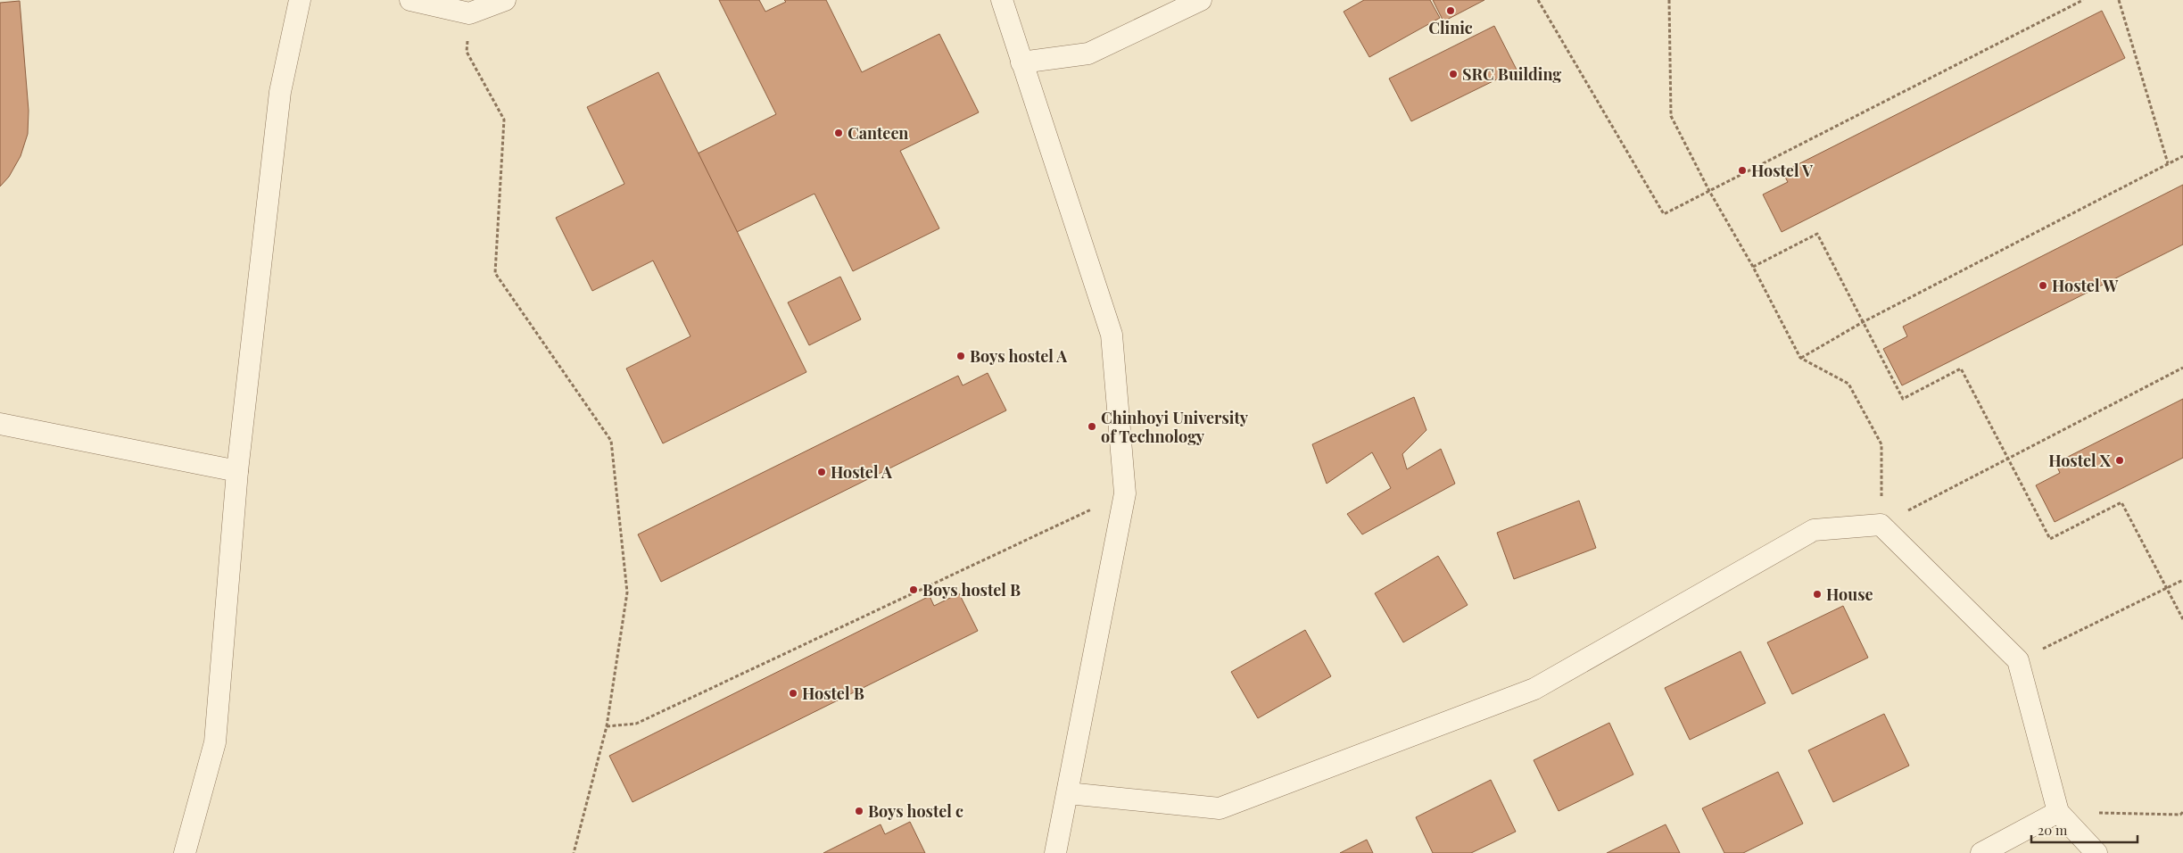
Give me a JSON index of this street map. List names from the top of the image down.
{
  "places": [
    "Clinic",
    "SRC Building",
    "Canteen",
    "Hostel V",
    "Hostel W",
    "Boys hostel A",
    "Chinhoyi University of Technology",
    "Hostel X",
    "Hostel A",
    "Boys hostel B",
    "House",
    "Hostel B",
    "Boys hostel c"
  ],
  "scale_bar": "20 m"
}
